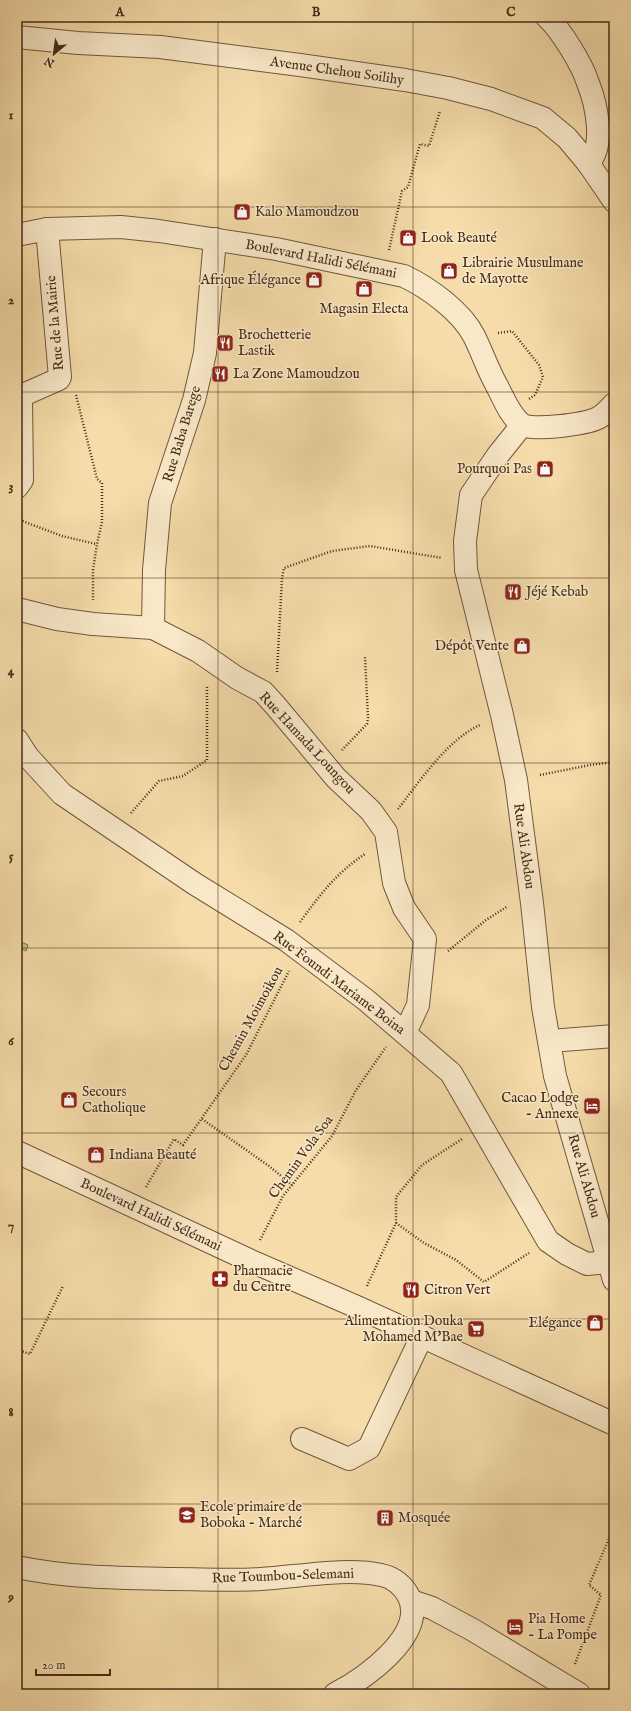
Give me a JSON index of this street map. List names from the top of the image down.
{
  "streets": {
    "street": [
      "Avenue Chehou Soilihy",
      "Boulevard Halidi Sélémani",
      "Rue de la Mairie",
      "Rue Baba Barege",
      "Rue Hamada Loungou",
      "Rue Ali Abdou",
      "Rue Foundi Mariame Boina",
      "Rue Toumbou-Selemani"
    ],
    "path": ["Chemin Moimoikou", "Chemin Vola Soa"]
  },
  "crossings": [
    ["Boulevard Halidi Sélémani", "Rue de la Mairie"],
    ["Boulevard Halidi Sélémani", "Rue Baba Barege"],
    ["Boulevard Halidi Sélémani", "Rue Ali Abdou"],
    ["Boulevard Halidi Sélémani", "Chemin Moimoikou"],
    ["Boulevard Halidi Sélémani", "Chemin Vola Soa"],
    ["Rue Baba Barege", "Rue Hamada Loungou"],
    ["Rue Hamada Loungou", "Rue Foundi Mariame Boina"],
    ["Rue Hamada Loungou", "Chemin Moimoikou"],
    ["Rue Hamada Loungou", "Chemin Vola Soa"],
    ["Rue Ali Abdou", "Rue Foundi Mariame Boina"],
    ["Rue Foundi Mariame Boina", "Chemin Moimoikou"],
    ["Rue Foundi Mariame Boina", "Chemin Vola Soa"]
  ],
  "places": {
    "shop": [
      "Kalo Mamoudzou",
      "Look Beauté",
      "Librairie Musulmane de Mayotte",
      "Afrique Élégance",
      "Magasin Electa",
      "Pourquoi Pas",
      "Dépôt Vente",
      "Secours Catholique",
      "Indiana Beauté",
      "Elégance"
    ],
    "restaurant": [
      "Brochetterie Lastik",
      "La Zone Mamoudzou",
      "Jéjé Kebab",
      "Citron Vert"
    ],
    "hotel": ["Cacao Lodge - Annexe", "Pia Home - La Pompe"],
    "pharmacy": ["Pharmacie du Centre"],
    "supermarket": ["Alimentation Douka Mohamed M'Bae"],
    "school or university": ["Ecole primaire de Boboka - Marché"],
    "building": ["Mosquée"]
  },
  "scale_bar": "20 m",
  "north": "bottom left",
  "grid": {
    "columns": ["A", "B", "C"],
    "rows": [
      "1",
      "2",
      "3",
      "4",
      "5",
      "6",
      "7",
      "8",
      "9"
    ]
  }
}
